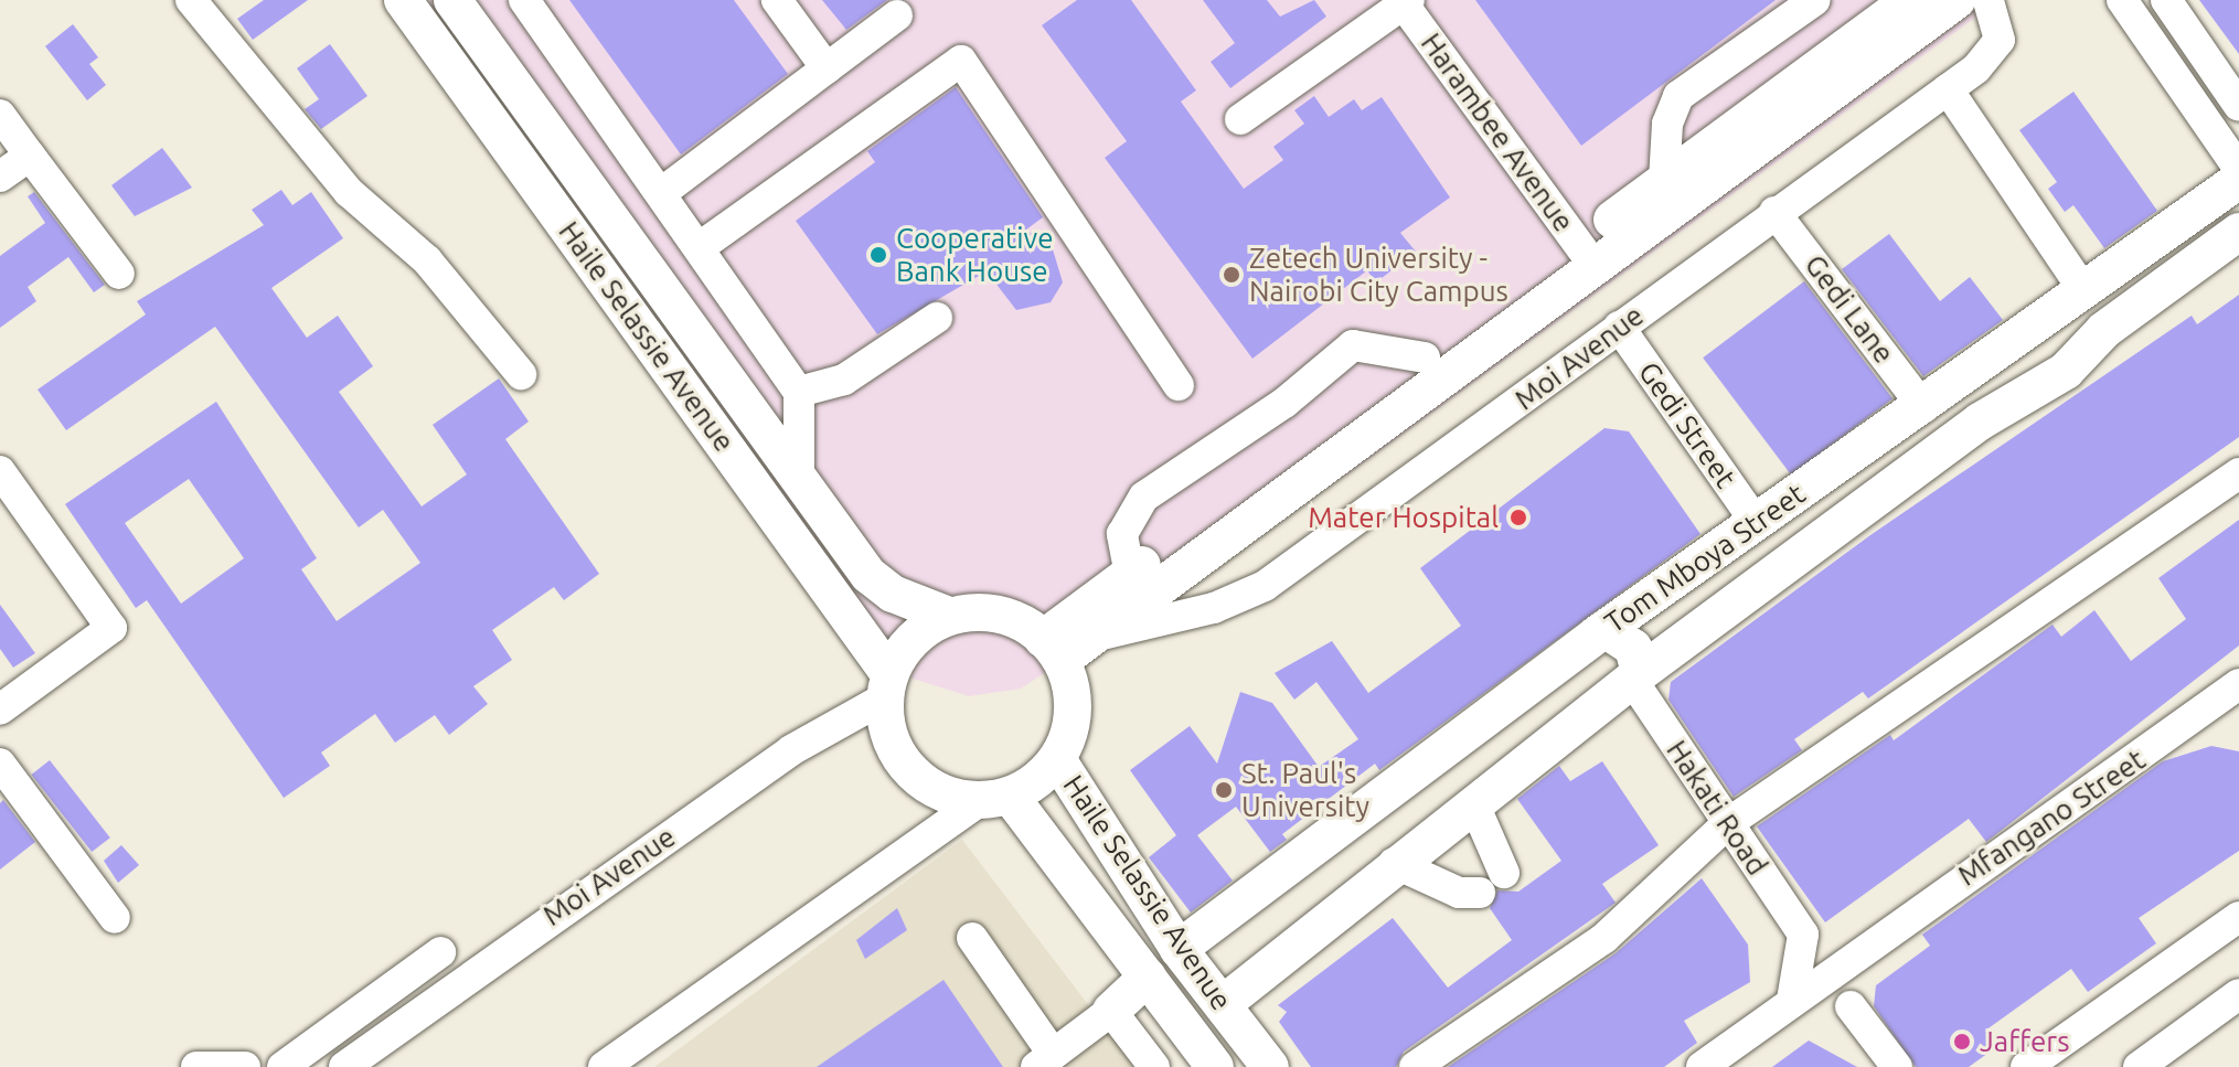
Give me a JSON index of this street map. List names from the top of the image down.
{
  "streets": {
    "main road": ["Haile Selassie Avenue", "Moi Avenue", "Tom Mboya Street"],
    "street": [
      "Harambee Avenue",
      "Gedi Lane",
      "Gedi Street",
      "Hakati Road",
      "Mfangano Street"
    ]
  },
  "crossings": [
    ["Harambee Avenue", "Moi Avenue"],
    ["Gedi Lane", "Moi Avenue"],
    ["Gedi Lane", "Tom Mboya Street"],
    ["Haile Selassie Avenue", "Moi Avenue"],
    ["Haile Selassie Avenue", "Tom Mboya Street"],
    ["Moi Avenue", "Gedi Street"],
    ["Gedi Street", "Tom Mboya Street"],
    ["Tom Mboya Street", "Hakati Road"]
  ],
  "places": [
    "Cooperative Bank House",
    "Zetech University - Nairobi City Campus",
    "Mater Hospital",
    "St. Paul's University",
    "Jaffers"
  ]
}
